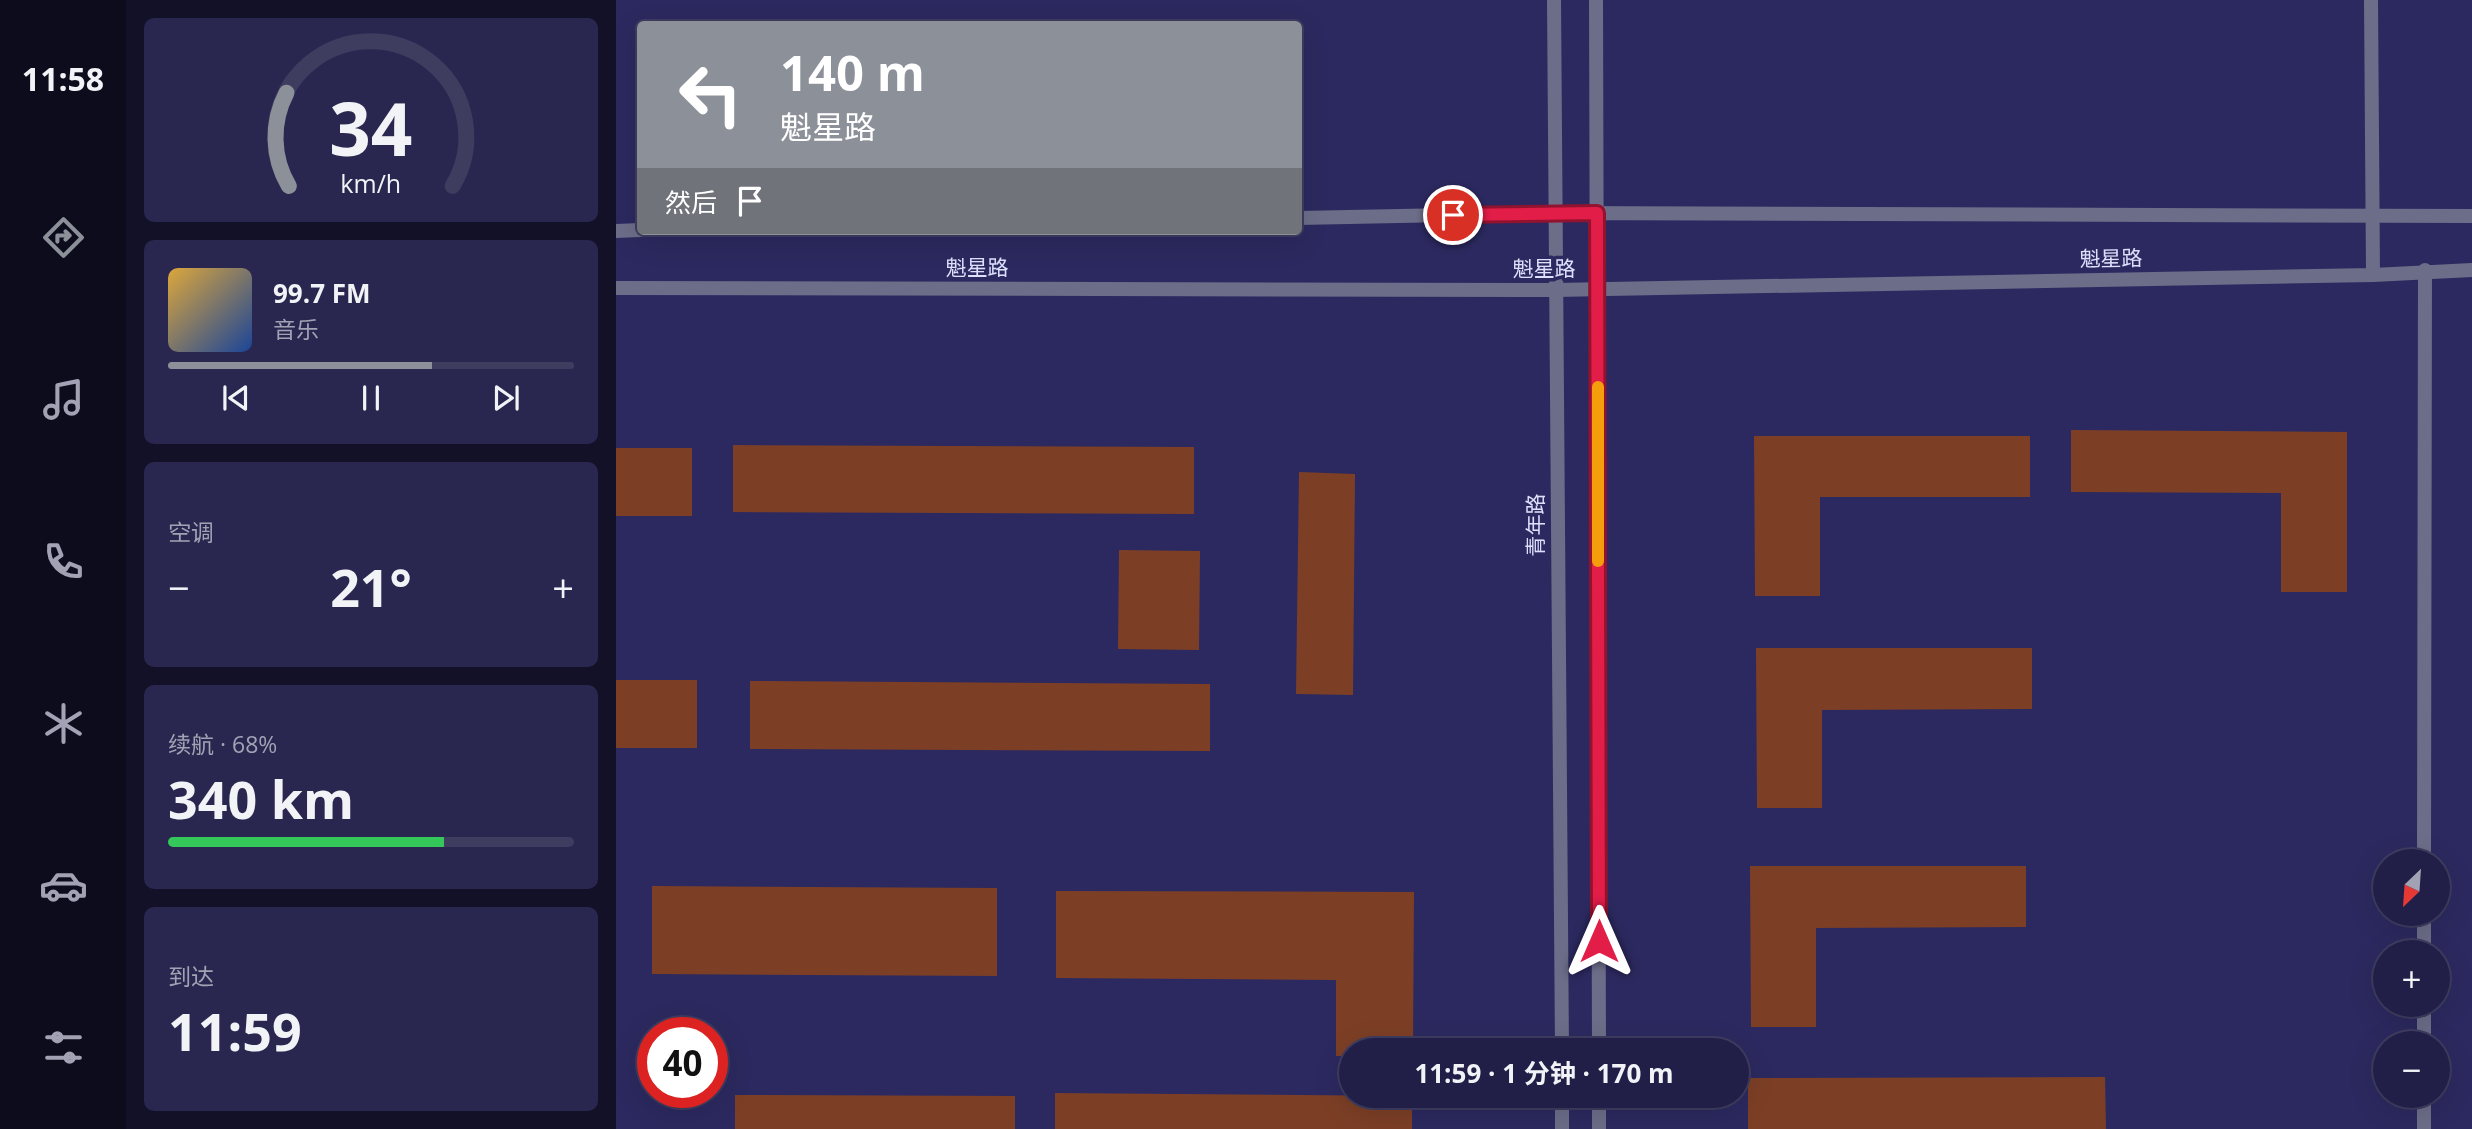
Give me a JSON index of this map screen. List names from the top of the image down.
{
  "streets": {
    "street": ["魁星路", "青年路"]
  },
  "crossings": [
    ["魁星路", "青年路"]
  ],
  "north": "bottom left",
  "page": {
    "tabs": "11:58",
    "turn": ["140 m", "魁星路"],
    "then": "然后",
    "song": ["99.7 FM", "音乐"],
    "tile": [
      "空调",
      ["续航 · 68%", "340 km"],
      ["到达", "11:59"]
    ],
    "heat": ["−", "21°", "+"],
    "map_buttons": ["+", "−"],
    "limit": "40",
    "trip": "11:59 · 1 分钟 · 170 m",
    "gauge": ["34", "km/h"]
  }
}
